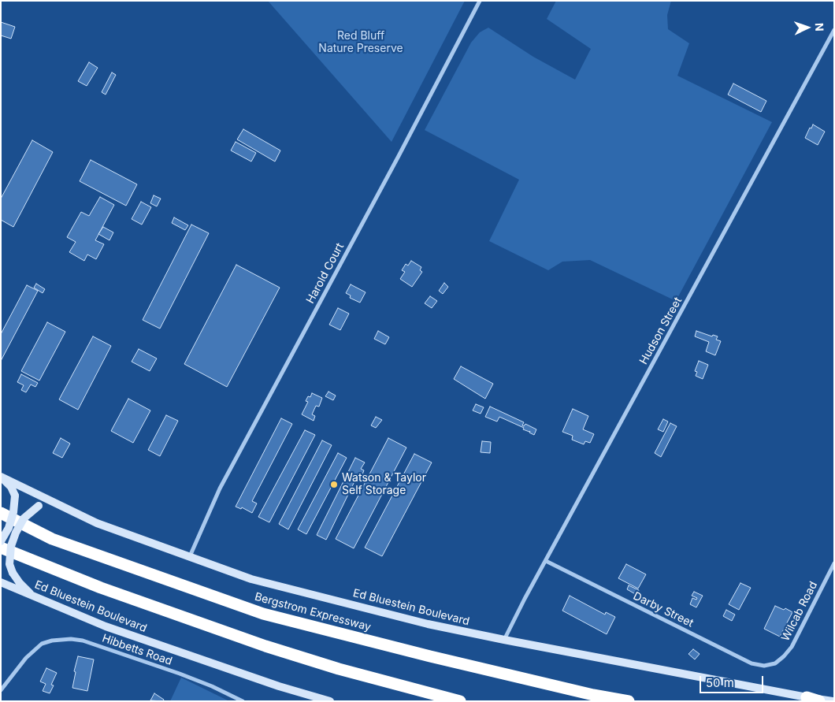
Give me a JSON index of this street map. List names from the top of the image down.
{
  "streets": {
    "highway": ["Bergstrom Expressway"],
    "main road": ["Ed Bluestein Boulevard"],
    "street": [
      "Harold Court",
      "Hudson Street",
      "Darby Street",
      "Wilcab Road",
      "Hibbetts Road"
    ]
  },
  "crossings": [
    ["Harold Court", "Ed Bluestein Boulevard"],
    ["Hudson Street", "Ed Bluestein Boulevard"],
    ["Hudson Street", "Darby Street"],
    ["Darby Street", "Wilcab Road"]
  ],
  "parks": ["Red Bluff Nature Preserve"],
  "places": ["Watson & Taylor Self Storage"],
  "scale_bar": "50 m",
  "north": "right"
}
